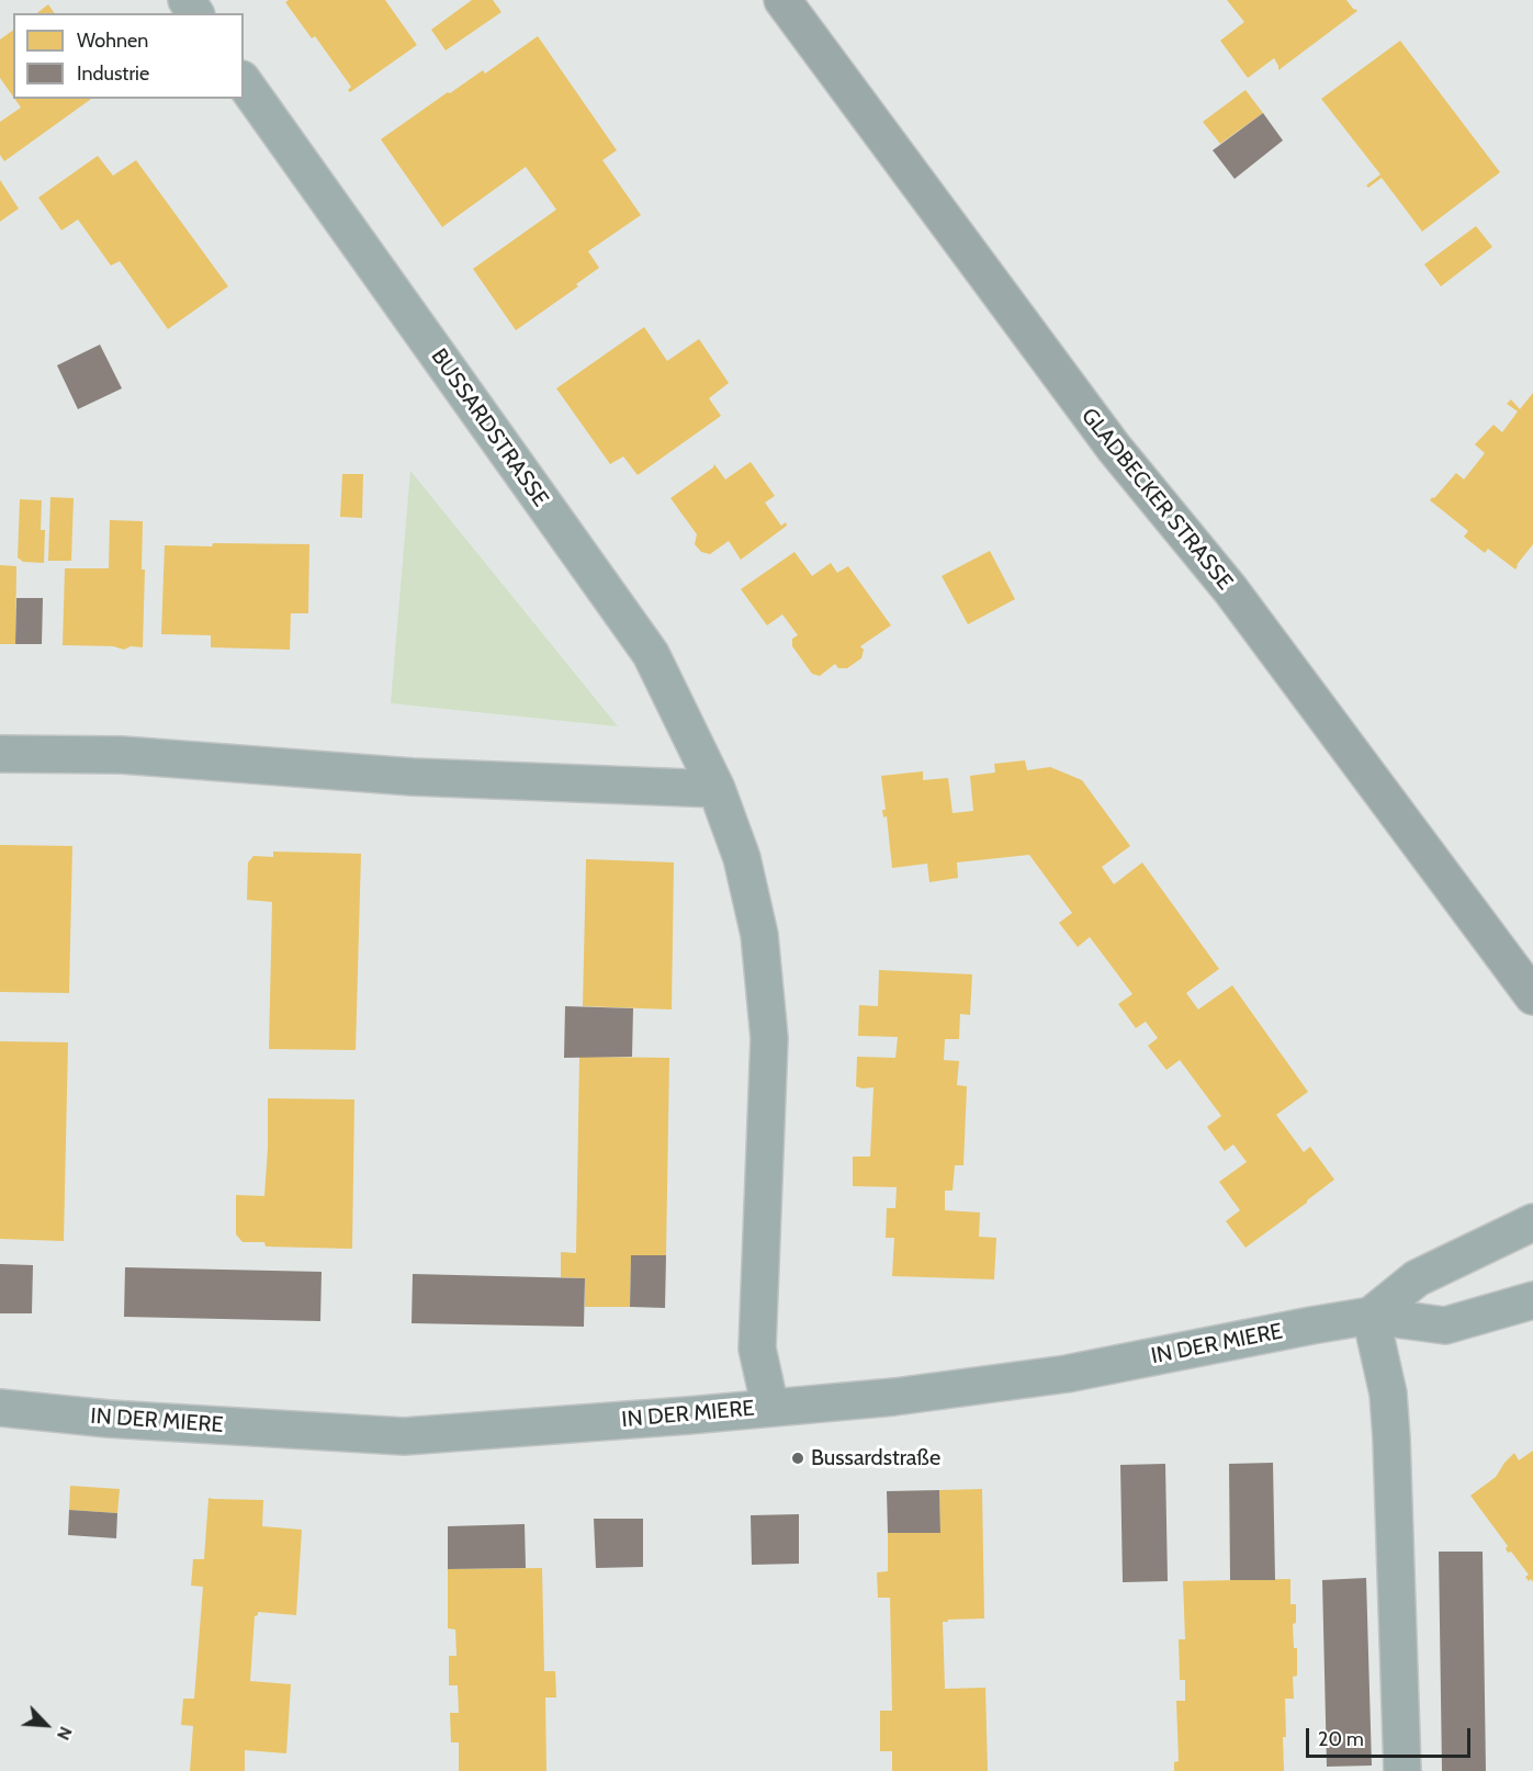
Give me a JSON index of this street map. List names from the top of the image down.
{
  "streets": {
    "main road": ["GLADBECKER STRASSE"],
    "street": ["BUSSARDSTRASSE", "IN DER MIERE"]
  },
  "crossings": [
    ["BUSSARDSTRASSE", "IN DER MIERE"]
  ],
  "places": ["Bussardstraße"],
  "legend": ["Wohnen", "Industrie"],
  "scale_bar": "20 m",
  "north": "bottom right"
}
